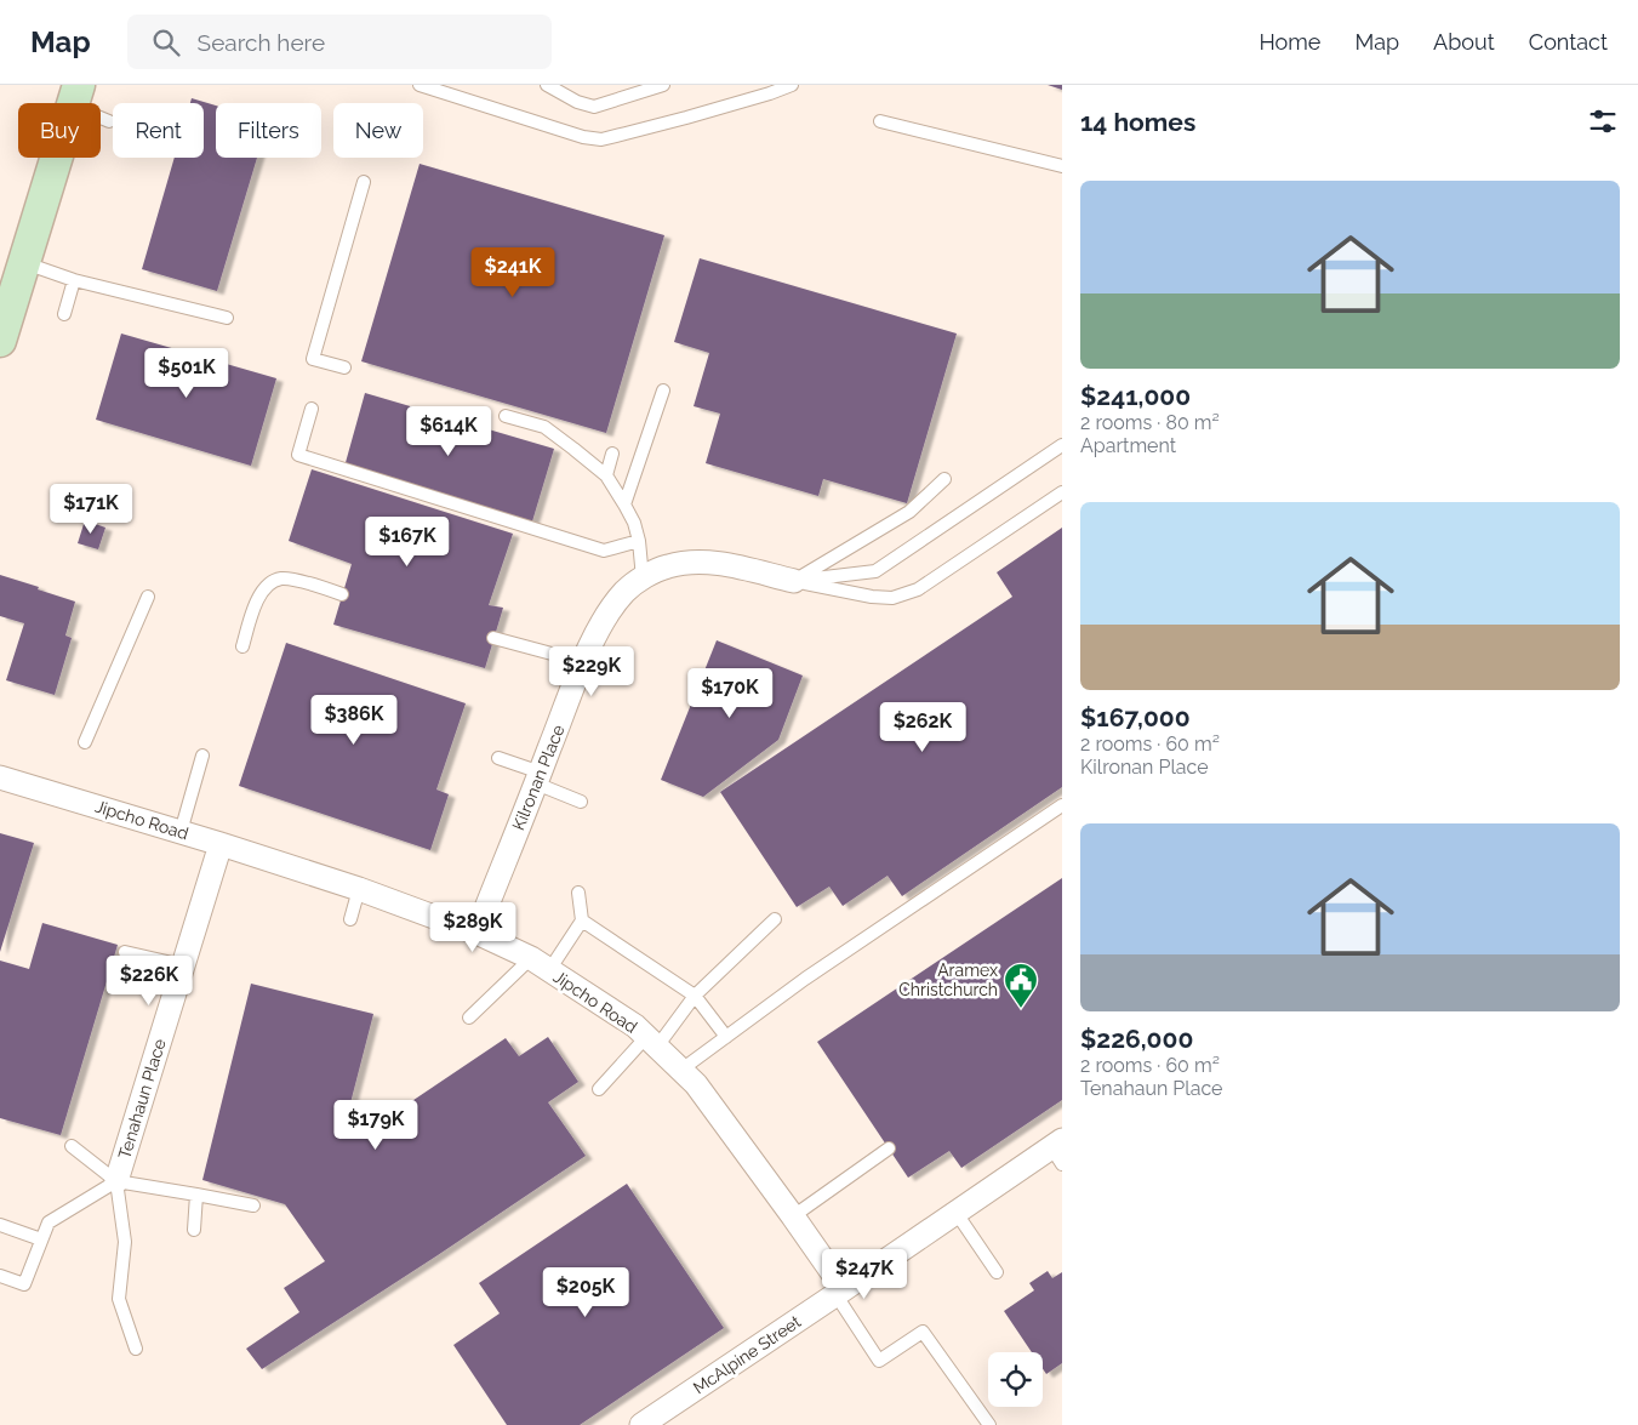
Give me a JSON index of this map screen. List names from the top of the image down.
{
  "streets": {
    "street": [
      "Kilronan Place",
      "Jipcho Road",
      "Tenahaun Place",
      "McAlpine Street"
    ]
  },
  "crossings": [
    ["Kilronan Place", "Jipcho Road"],
    ["Jipcho Road", "Tenahaun Place"],
    ["Jipcho Road", "McAlpine Street"]
  ],
  "places": {
    "public building": ["Aramex Christchurch"]
  },
  "page": {
    "header": "Map",
    "search": "Search here",
    "nav": [
      "Home",
      "Map",
      "About",
      "Contact"
    ],
    "heading": "14 homes",
    "chip": [
      "Buy",
      "Rent",
      "Filters",
      "New"
    ],
    "list": [
      {
        "name": "$241,000",
        "note": "2 rooms · 80 m² · Apartment"
      },
      {
        "name": "$167,000",
        "note": "2 rooms · 60 m² · Kilronan Place"
      },
      {
        "name": "$226,000",
        "note": "2 rooms · 60 m² · Tenahaun Place"
      }
    ],
    "price": [
      "$241K",
      "$501K",
      "$614K",
      "$171K",
      "$167K",
      "$229K",
      "$170K",
      "$386K",
      "$262K",
      "$289K",
      "$226K",
      "$179K",
      "$247K",
      "$205K"
    ]
  }
}
